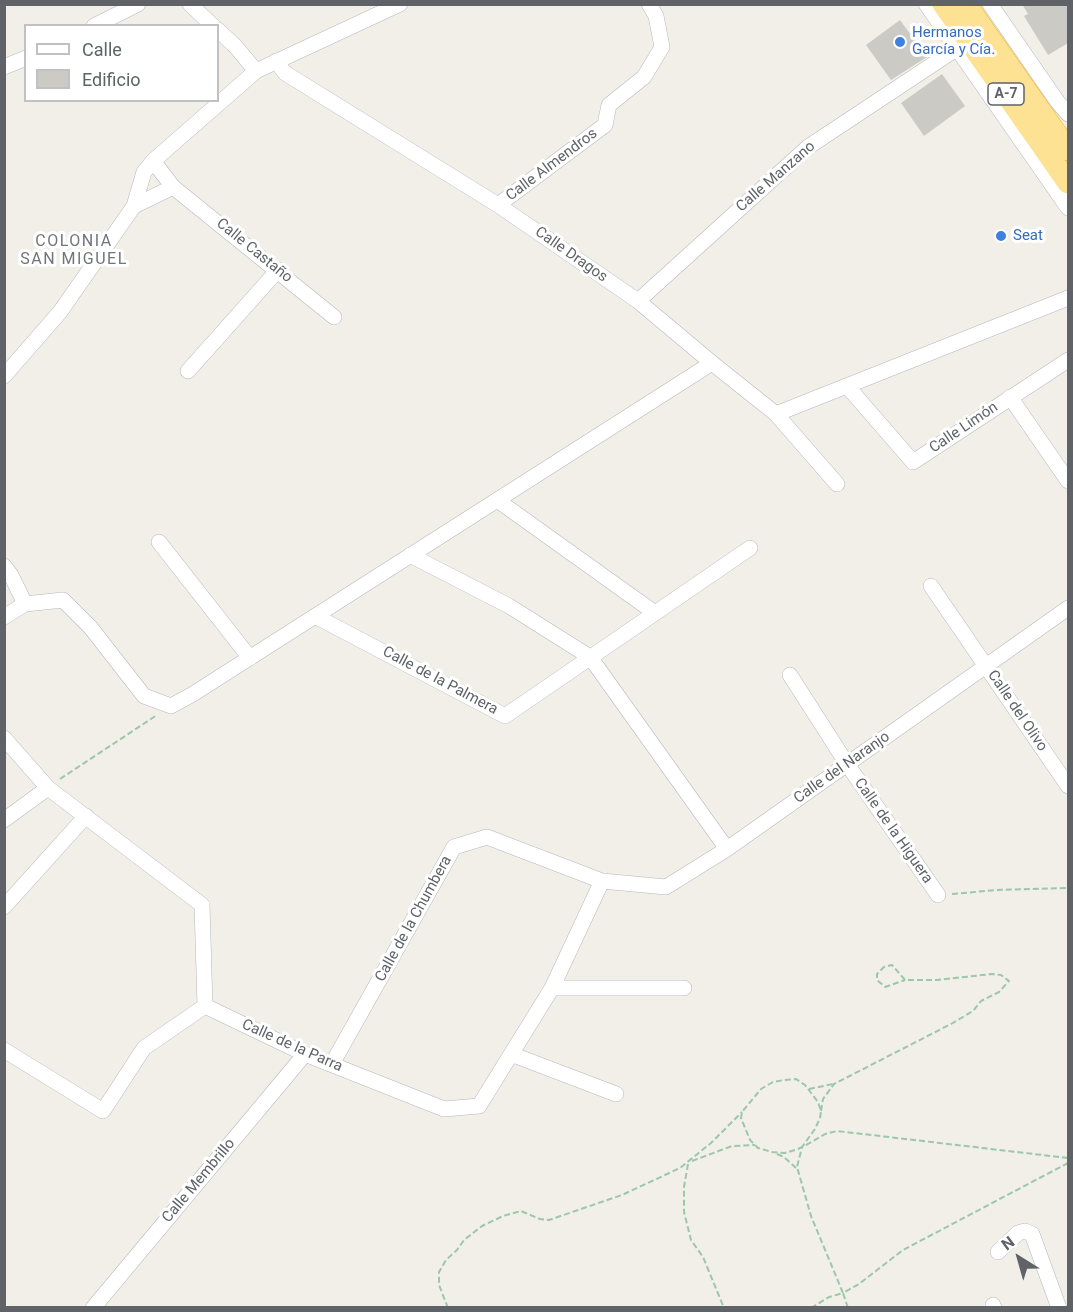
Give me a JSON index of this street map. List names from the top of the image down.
{
  "streets": {
    "highway": ["A-7"],
    "street": [
      "Calle Almendros",
      "Calle Manzano",
      "Calle Castaño",
      "Calle Dragos",
      "Calle Limón",
      "Calle de la Palmera",
      "Calle del Olivo",
      "Calle del Naranjo",
      "Calle de la Higuera",
      "Calle de la Chumbera",
      "Calle de la Parra",
      "Calle Membrillo"
    ]
  },
  "crossings": [
    ["Calle Almendros", "Calle Dragos"],
    ["Calle Manzano", "Calle Dragos"],
    ["Calle del Olivo", "Calle del Naranjo"],
    ["Calle del Naranjo", "Calle de la Higuera"],
    ["Calle del Naranjo", "Calle de la Chumbera"],
    ["Calle del Naranjo", "Calle de la Parra"],
    ["Calle de la Chumbera", "Calle de la Parra"],
    ["Calle de la Parra", "Calle Membrillo"]
  ],
  "districts": ["COLONIA SAN MIGUEL"],
  "places": ["Hermanos García y Cía.", "Seat"],
  "legend": ["Calle", "Edificio"],
  "north": "top left"
}
